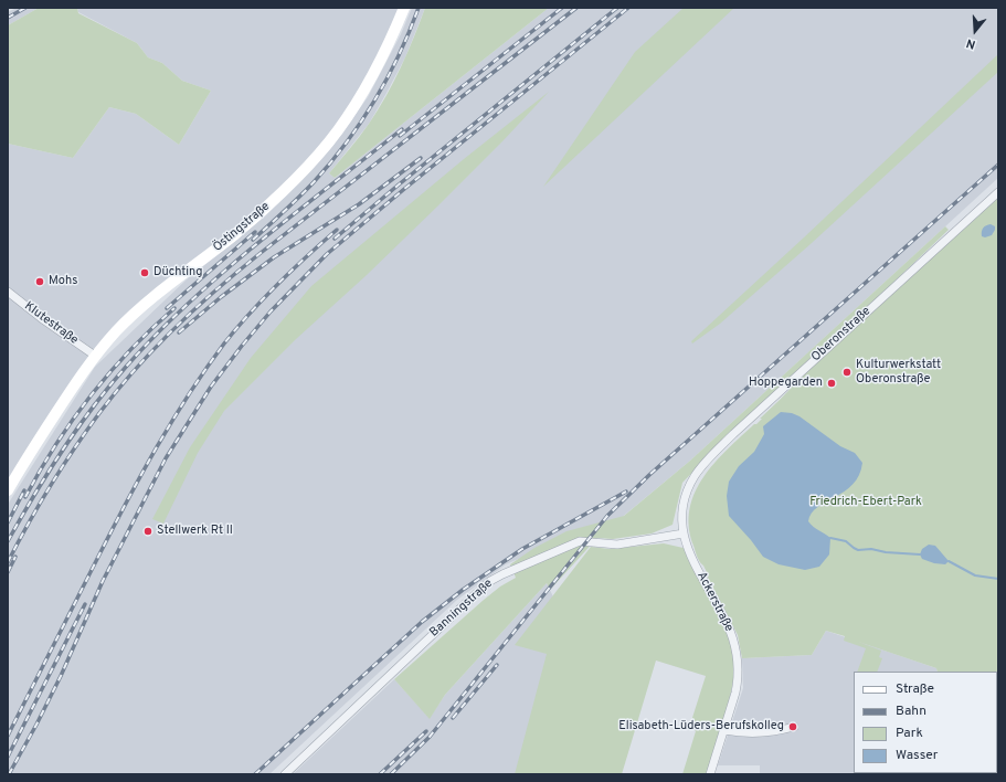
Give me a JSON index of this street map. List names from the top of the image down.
{
  "streets": {
    "street": [
      "Östingstraße",
      "Klutestraße",
      "Oberonstraße",
      "Ackerstraße",
      "Banningstraße"
    ]
  },
  "crossings": [
    ["Östingstraße", "Klutestraße"],
    ["Oberonstraße", "Ackerstraße"],
    ["Oberonstraße", "Banningstraße"],
    ["Ackerstraße", "Banningstraße"]
  ],
  "parks": ["Friedrich-Ebert-Park"],
  "places": [
    "Düchting",
    "Mohs",
    "Kulturwerkstatt Oberonstraße",
    "Hoppegarden",
    "Stellwerk Rt II",
    "Elisabeth-Lüders-Berufskolleg"
  ],
  "legend": [
    "Straße",
    "Bahn",
    "Park",
    "Wasser"
  ],
  "north": "bottom"
}
